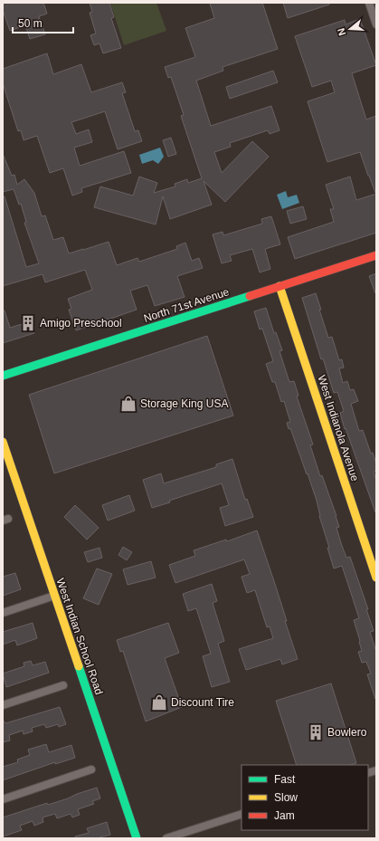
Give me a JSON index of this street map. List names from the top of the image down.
{
  "streets": {
    "street": ["North 71st Avenue", "West Indianola Avenue", "West Indian School Road"]
  },
  "crossings": [
    ["North 71st Avenue", "West Indianola Avenue"]
  ],
  "places": {
    "building": ["Amigo Preschool", "Bowlero"],
    "shop": ["Storage King USA", "Discount Tire"]
  },
  "legend": ["Fast", "Slow", "Jam"],
  "scale_bar": "50 m",
  "north": "left"
}
